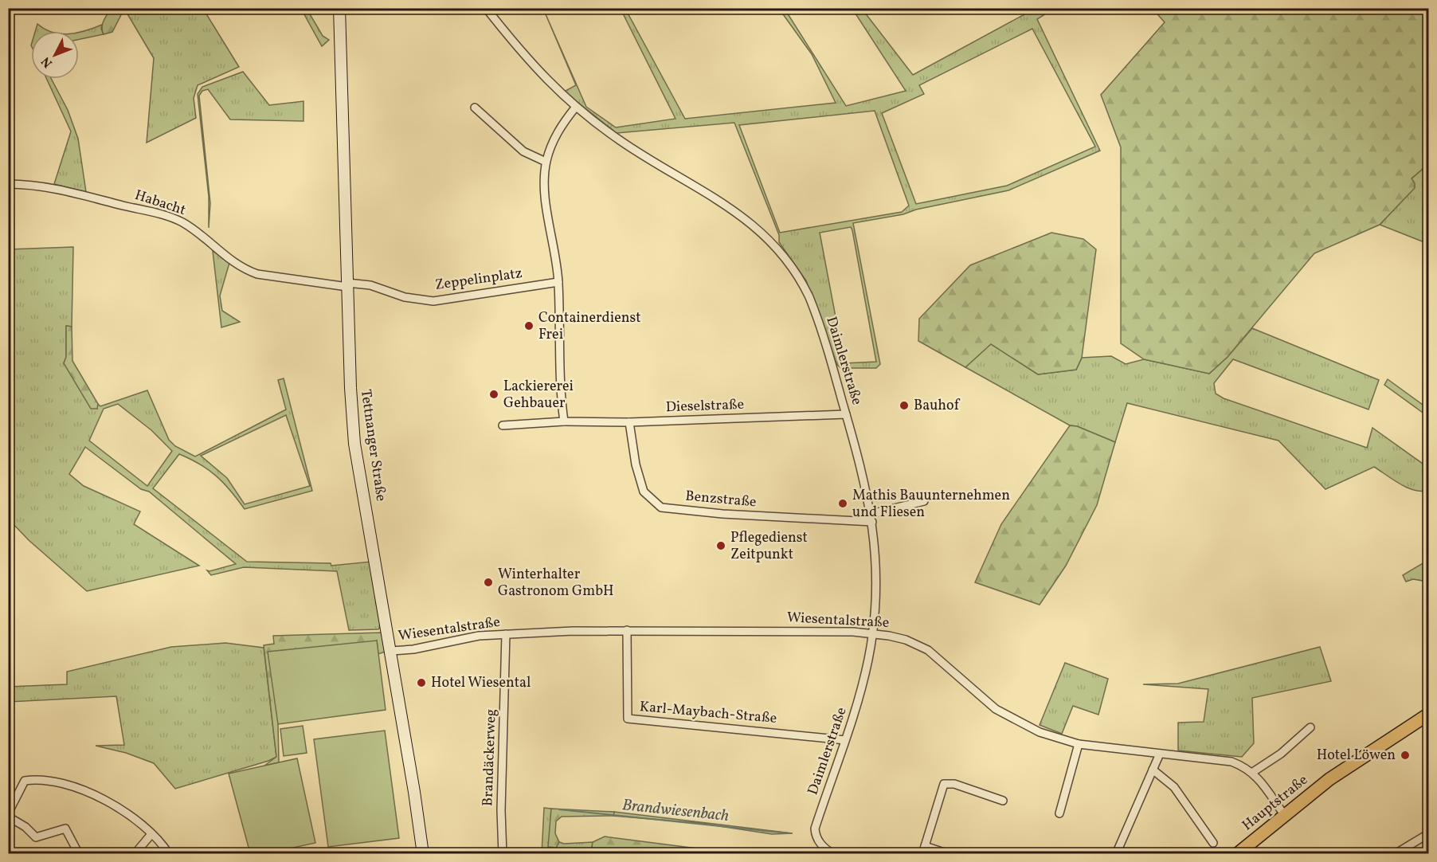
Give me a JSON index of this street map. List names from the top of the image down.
{
  "streets": {
    "main road": ["Tettnanger Straße", "Hauptstraße"],
    "street": [
      "Habacht",
      "Zeppelinplatz",
      "Daimlerstraße",
      "Dieselstraße",
      "Benzstraße",
      "Wiesentalstraße",
      "Karl-Maybach-Straße",
      "Brandäckerweg"
    ]
  },
  "crossings": [
    ["Habacht", "Zeppelinplatz"],
    ["Habacht", "Tettnanger Straße"],
    ["Zeppelinplatz", "Tettnanger Straße"],
    ["Daimlerstraße", "Dieselstraße"],
    ["Daimlerstraße", "Benzstraße"],
    ["Daimlerstraße", "Wiesentalstraße"],
    ["Daimlerstraße", "Karl-Maybach-Straße"],
    ["Dieselstraße", "Benzstraße"],
    ["Tettnanger Straße", "Wiesentalstraße"],
    ["Wiesentalstraße", "Karl-Maybach-Straße"],
    ["Wiesentalstraße", "Brandäckerweg"],
    ["Wiesentalstraße", "Hauptstraße"]
  ],
  "water": ["Brandwiesenbach"],
  "places": [
    "Containerdienst Frei",
    "Lackiererei Gehbauer",
    "Bauhof",
    "Mathis Bauunternehmen und Fliesen",
    "Pflegedienst Zeitpunkt",
    "Winterhalter Gastronom GmbH",
    "Hotel Wiesental",
    "Hotel Löwen"
  ],
  "north": "bottom left"
}
